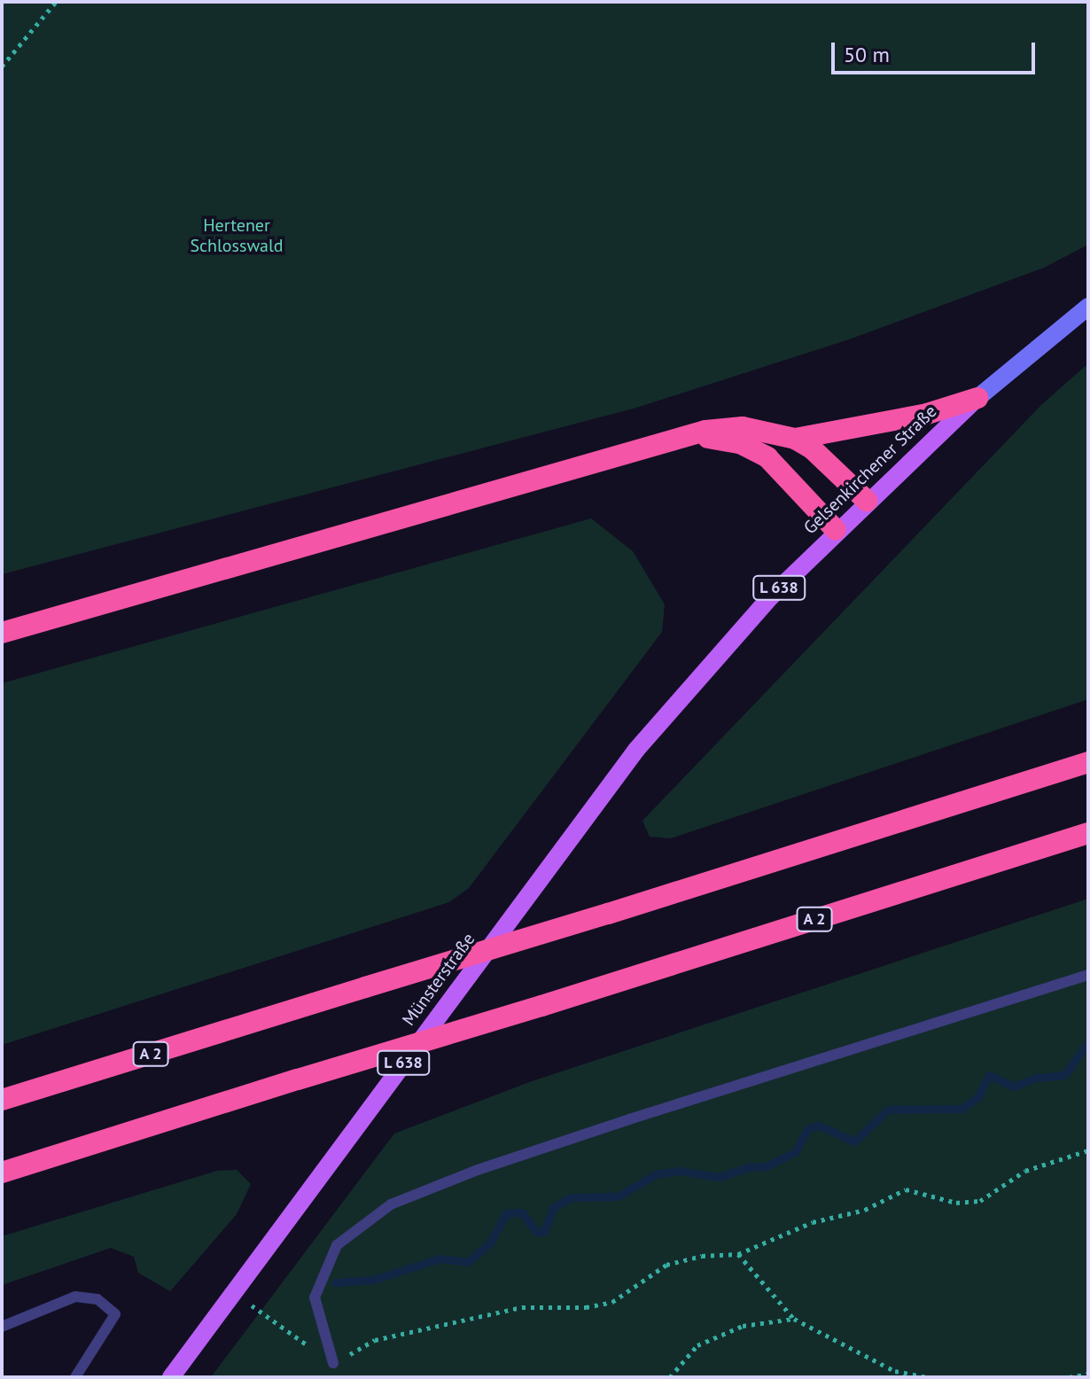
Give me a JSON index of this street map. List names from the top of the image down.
{
  "streets": {
    "highway": ["A 2"],
    "main road": ["Gelsenkirchener Straße", "L 638", "Münsterstraße"]
  },
  "crossings": [
    ["Gelsenkirchener Straße", "Münsterstraße"]
  ],
  "parks": ["Hertener Schlosswald"],
  "scale_bar": "50 m"
}
